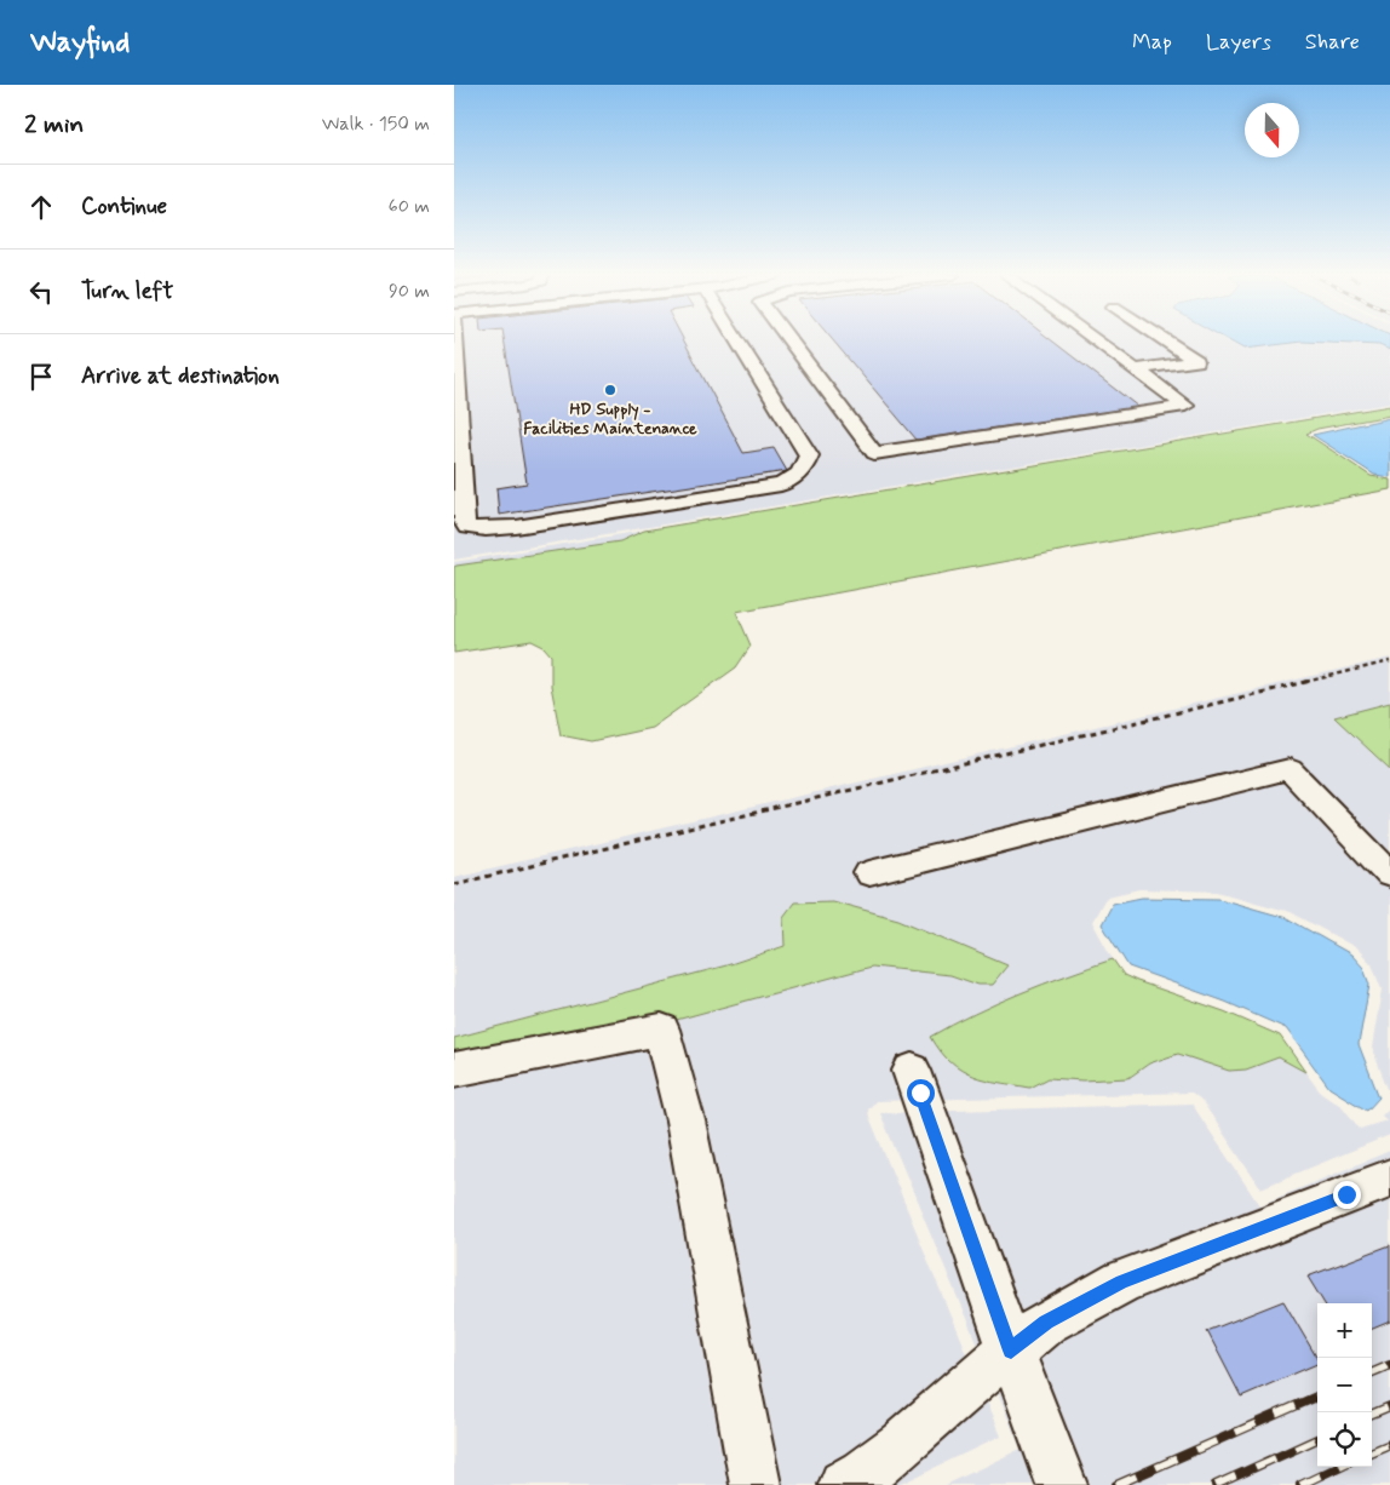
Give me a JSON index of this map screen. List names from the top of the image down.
{
  "places": ["HD Supply - Facilities Maintenance"],
  "north": "bottom",
  "page": {
    "header": "Wayfind",
    "nav": ["Map", "Layers", "Share"],
    "heading": ["2 min", "Walk · 150 m"],
    "list": [
      ["Continue", "60 m"],
      ["Turn left", "90 m"],
      "Arrive at destination"
    ],
    "map_buttons": ["+", "−"]
  }
}
